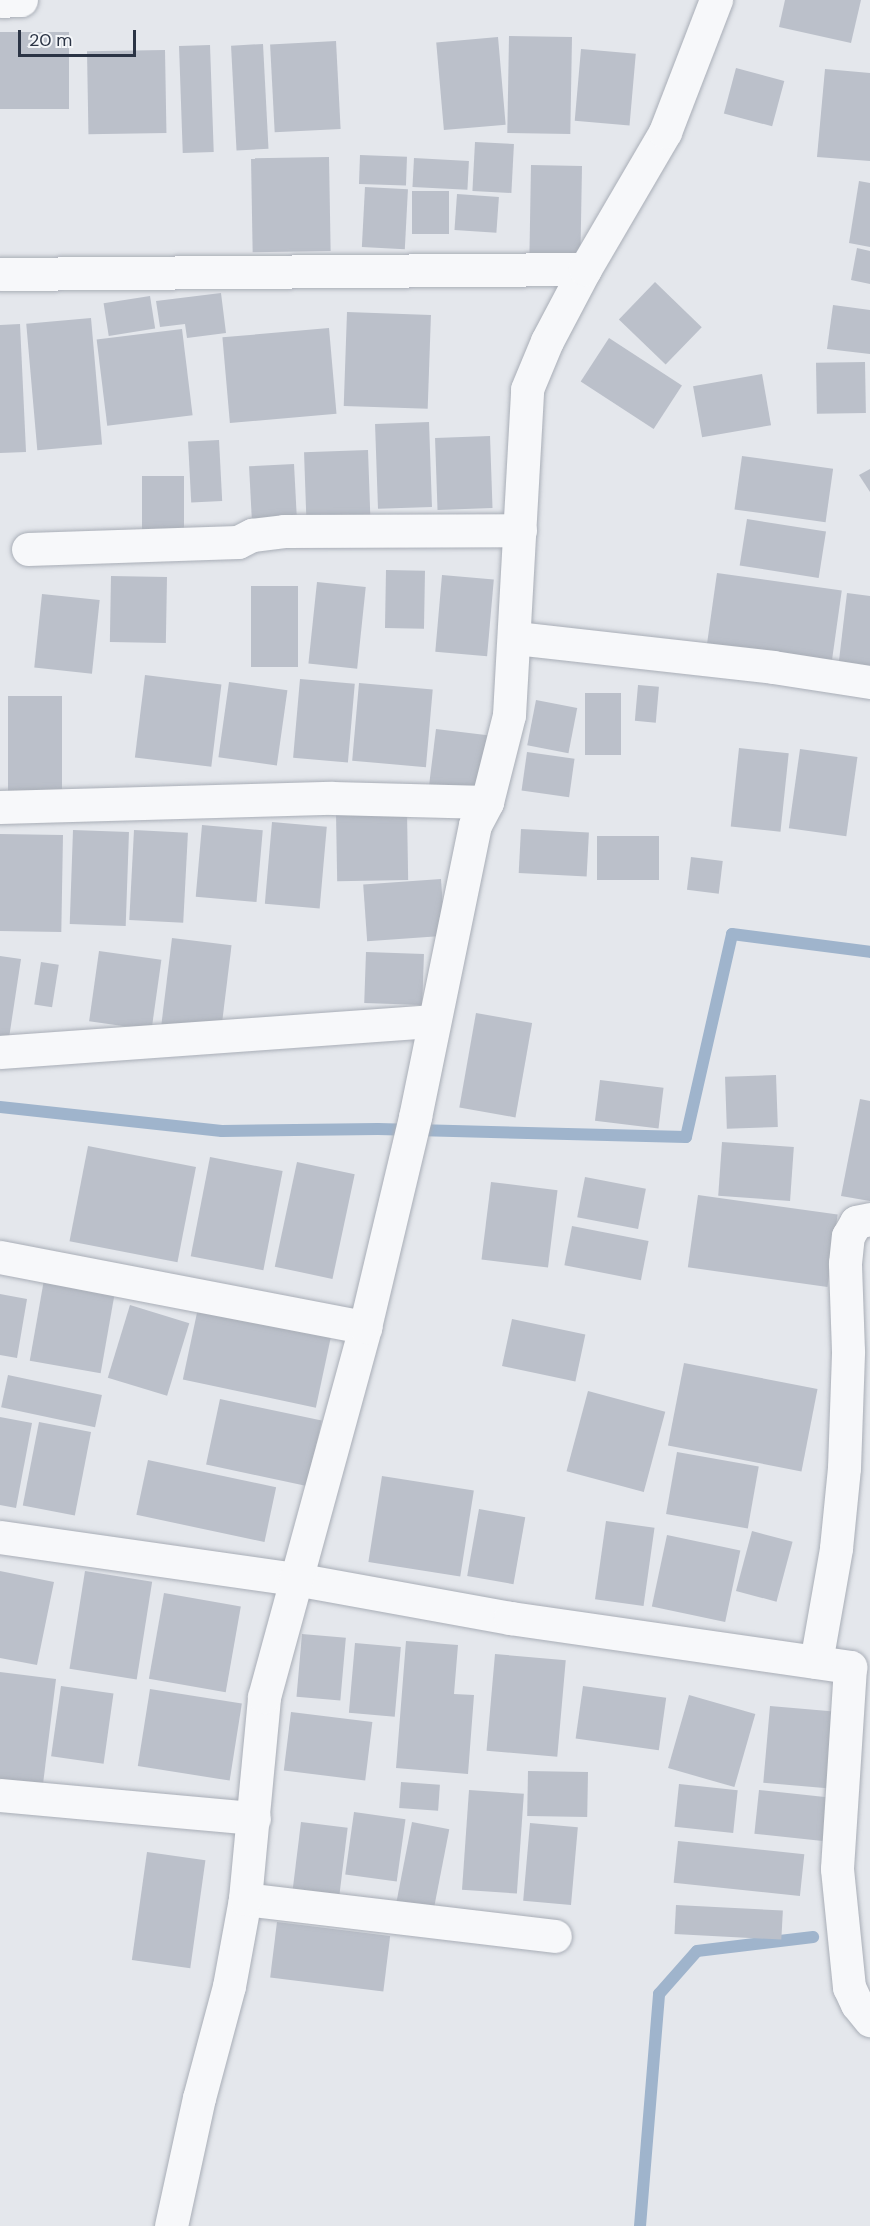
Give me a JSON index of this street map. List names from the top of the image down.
{
  "scale_bar": "20 m"
}
